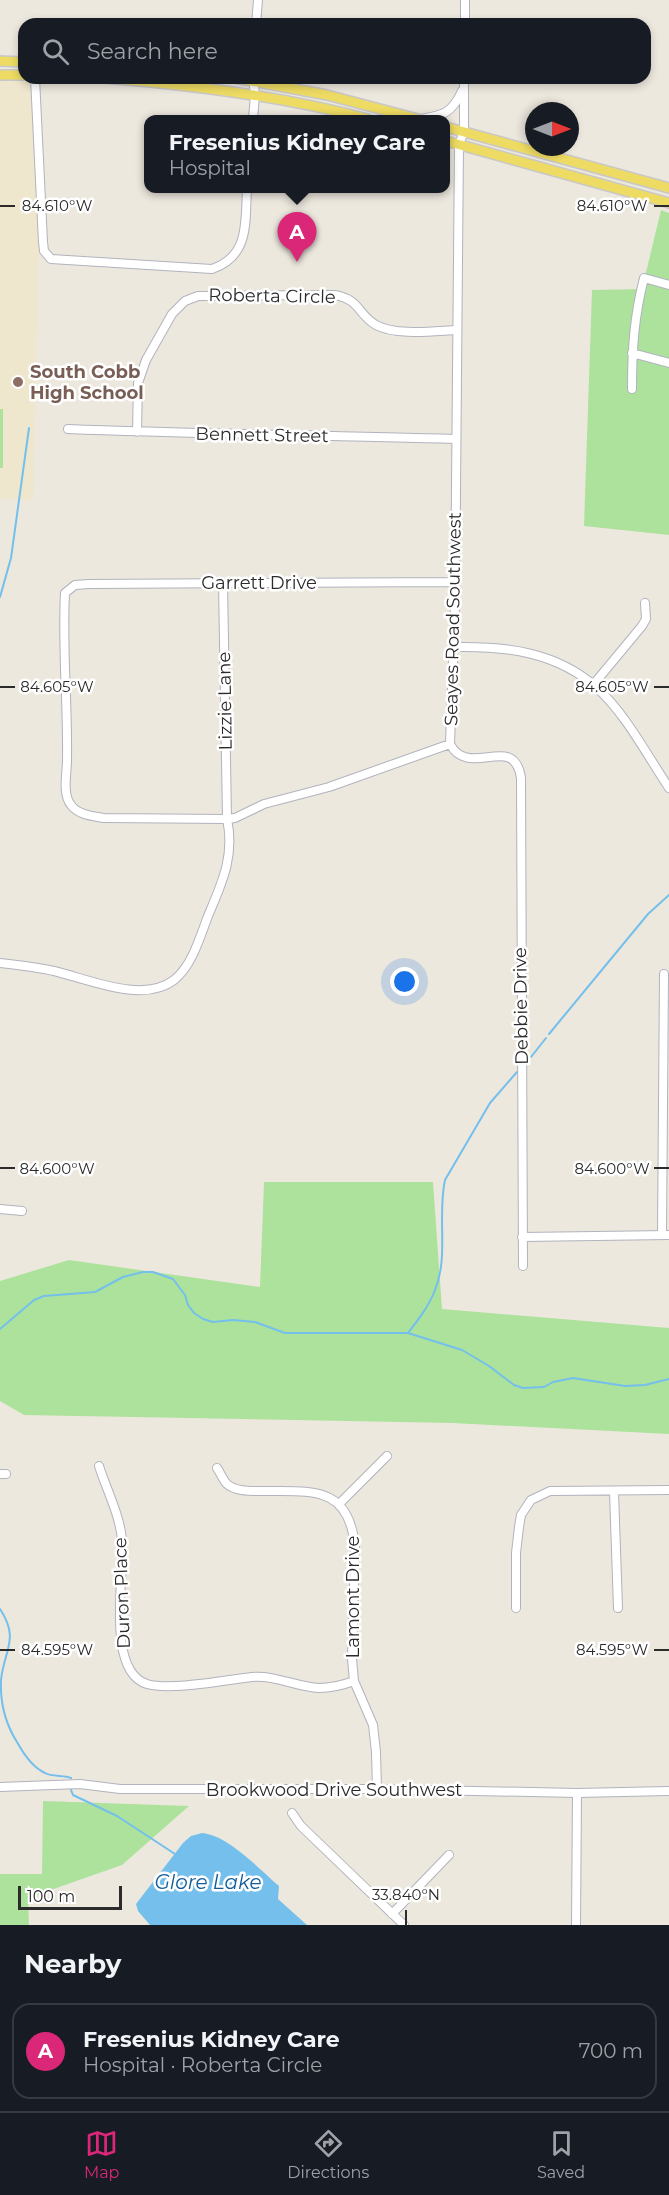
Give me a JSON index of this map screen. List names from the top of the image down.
{
  "streets": {
    "street": [
      "Roberta Circle",
      "Bennett Street",
      "Garrett Drive",
      "Seayes Road Southwest",
      "Lizzie Lane",
      "Debbie Drive",
      "Duron Place",
      "Lamont Drive",
      "Brookwood Drive Southwest"
    ]
  },
  "crossings": [
    ["Roberta Circle", "Bennett Street"],
    ["Roberta Circle", "Seayes Road Southwest"],
    ["Bennett Street", "Seayes Road Southwest"],
    ["Garrett Drive", "Seayes Road Southwest"],
    ["Garrett Drive", "Lizzie Lane"],
    ["Seayes Road Southwest", "Lizzie Lane"],
    ["Seayes Road Southwest", "Debbie Drive"],
    ["Duron Place", "Lamont Drive"],
    ["Lamont Drive", "Brookwood Drive Southwest"]
  ],
  "water": ["Glore Lake"],
  "places": ["South Cobb High School"],
  "scale_bar": "100 m",
  "north": "right",
  "page": {
    "search": "Search here",
    "popup": ["Fresenius Kidney Care", "Hospital"],
    "pins": "A",
    "scale": "100 m",
    "heading": "Nearby",
    "list": [
      {
        "mark": "A",
        "name": "Fresenius Kidney Care",
        "note": "Hospital · Roberta Circle",
        "value": "700 m"
      }
    ],
    "nav": ["Map", "Directions", "Saved"]
  },
  "coordinates": [
    "84.610°W",
    "84.605°W",
    "84.600°W",
    "84.595°W",
    "33.840°N"
  ]
}
